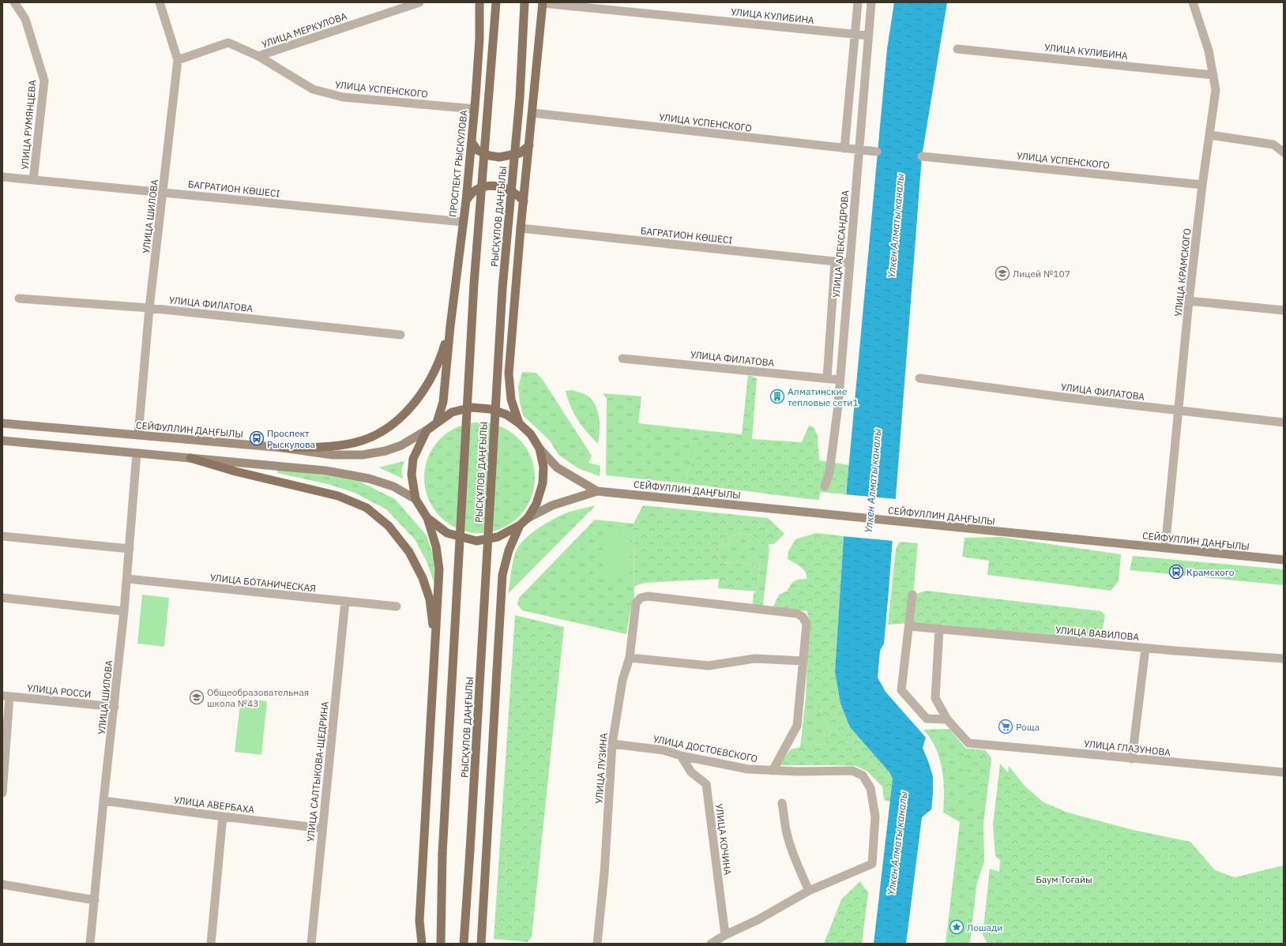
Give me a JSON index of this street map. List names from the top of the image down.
{
  "streets": {
    "main road": ["ПРОСПЕКТ РЫСКУЛОВА", "РЫСҚҰЛОВ ДАҢҒЫЛЫ", "СЕЙФУЛЛИН ДАҢҒЫЛЫ"],
    "street": [
      "УЛИЦА КУЛИБИНА",
      "УЛИЦА МЕРКУЛОВА",
      "УЛИЦА УСПЕНСКОГО",
      "УЛИЦА РУМЯНЦЕВА",
      "БАГРАТИОН КӨШЕСІ",
      "УЛИЦА ШИЛОВА",
      "УЛИЦА АЛЕКСАНДРОВА",
      "УЛИЦА КРАМСКОГО",
      "УЛИЦА ФИЛАТОВА",
      "УЛИЦА БОТАНИЧЕСКАЯ",
      "УЛИЦА ВАВИЛОВА",
      "УЛИЦА РОССИ",
      "УЛИЦА ГЛАЗУНОВА",
      "УЛИЦА ДОСТОЕВСКОГО",
      "УЛИЦА ЛУЗИНА",
      "УЛИЦА САЛТЫКОВА-ЩЕДРИНА",
      "УЛИЦА АВЕРБАХА",
      "УЛИЦА КОЧИНА"
    ]
  },
  "crossings": [
    ["УЛИЦА КУЛИБИНА", "УЛИЦА АЛЕКСАНДРОВА"],
    ["УЛИЦА КУЛИБИНА", "УЛИЦА КРАМСКОГО"],
    ["УЛИЦА МЕРКУЛОВА", "УЛИЦА УСПЕНСКОГО"],
    ["УЛИЦА МЕРКУЛОВА", "УЛИЦА ШИЛОВА"],
    ["УЛИЦА УСПЕНСКОГО", "ПРОСПЕКТ РЫСКУЛОВА"],
    ["УЛИЦА УСПЕНСКОГО", "УЛИЦА АЛЕКСАНДРОВА"],
    ["УЛИЦА УСПЕНСКОГО", "УЛИЦА КРАМСКОГО"],
    ["УЛИЦА РУМЯНЦЕВА", "БАГРАТИОН КӨШЕСІ"],
    ["ПРОСПЕКТ РЫСКУЛОВА", "БАГРАТИОН КӨШЕСІ"],
    ["БАГРАТИОН КӨШЕСІ", "УЛИЦА ШИЛОВА"],
    ["БАГРАТИОН КӨШЕСІ", "УЛИЦА АЛЕКСАНДРОВА"],
    ["УЛИЦА ШИЛОВА", "УЛИЦА ФИЛАТОВА"],
    ["УЛИЦА ШИЛОВА", "СЕЙФУЛЛИН ДАҢҒЫЛЫ"],
    ["УЛИЦА ШИЛОВА", "УЛИЦА БОТАНИЧЕСКАЯ"],
    ["УЛИЦА ШИЛОВА", "УЛИЦА РОССИ"],
    ["УЛИЦА ШИЛОВА", "УЛИЦА АВЕРБАХА"],
    ["УЛИЦА АЛЕКСАНДРОВА", "УЛИЦА ФИЛАТОВА"],
    ["УЛИЦА КРАМСКОГО", "УЛИЦА ФИЛАТОВА"],
    ["УЛИЦА КРАМСКОГО", "СЕЙФУЛЛИН ДАҢҒЫЛЫ"],
    ["УЛИЦА БОТАНИЧЕСКАЯ", "УЛИЦА САЛТЫКОВА-ЩЕДРИНА"],
    ["УЛИЦА ДОСТОЕВСКОГО", "УЛИЦА ЛУЗИНА"],
    ["УЛИЦА ДОСТОЕВСКОГО", "УЛИЦА КОЧИНА"],
    ["УЛИЦА САЛТЫКОВА-ЩЕДРИНА", "УЛИЦА АВЕРБАХА"]
  ],
  "water": ["Үлкен Алматы каналы"],
  "parks": ["Баум Тоғайы"],
  "places": {
    "school or university": ["Лицей №107", "Общеобразовательная школа №43"],
    "building": ["Алматинские тепловые сети1"],
    "bus stop": ["Проспект Рыскулова", "Крамского"],
    "supermarket": ["Роща"],
    "place": ["Лошади"]
  }
}
